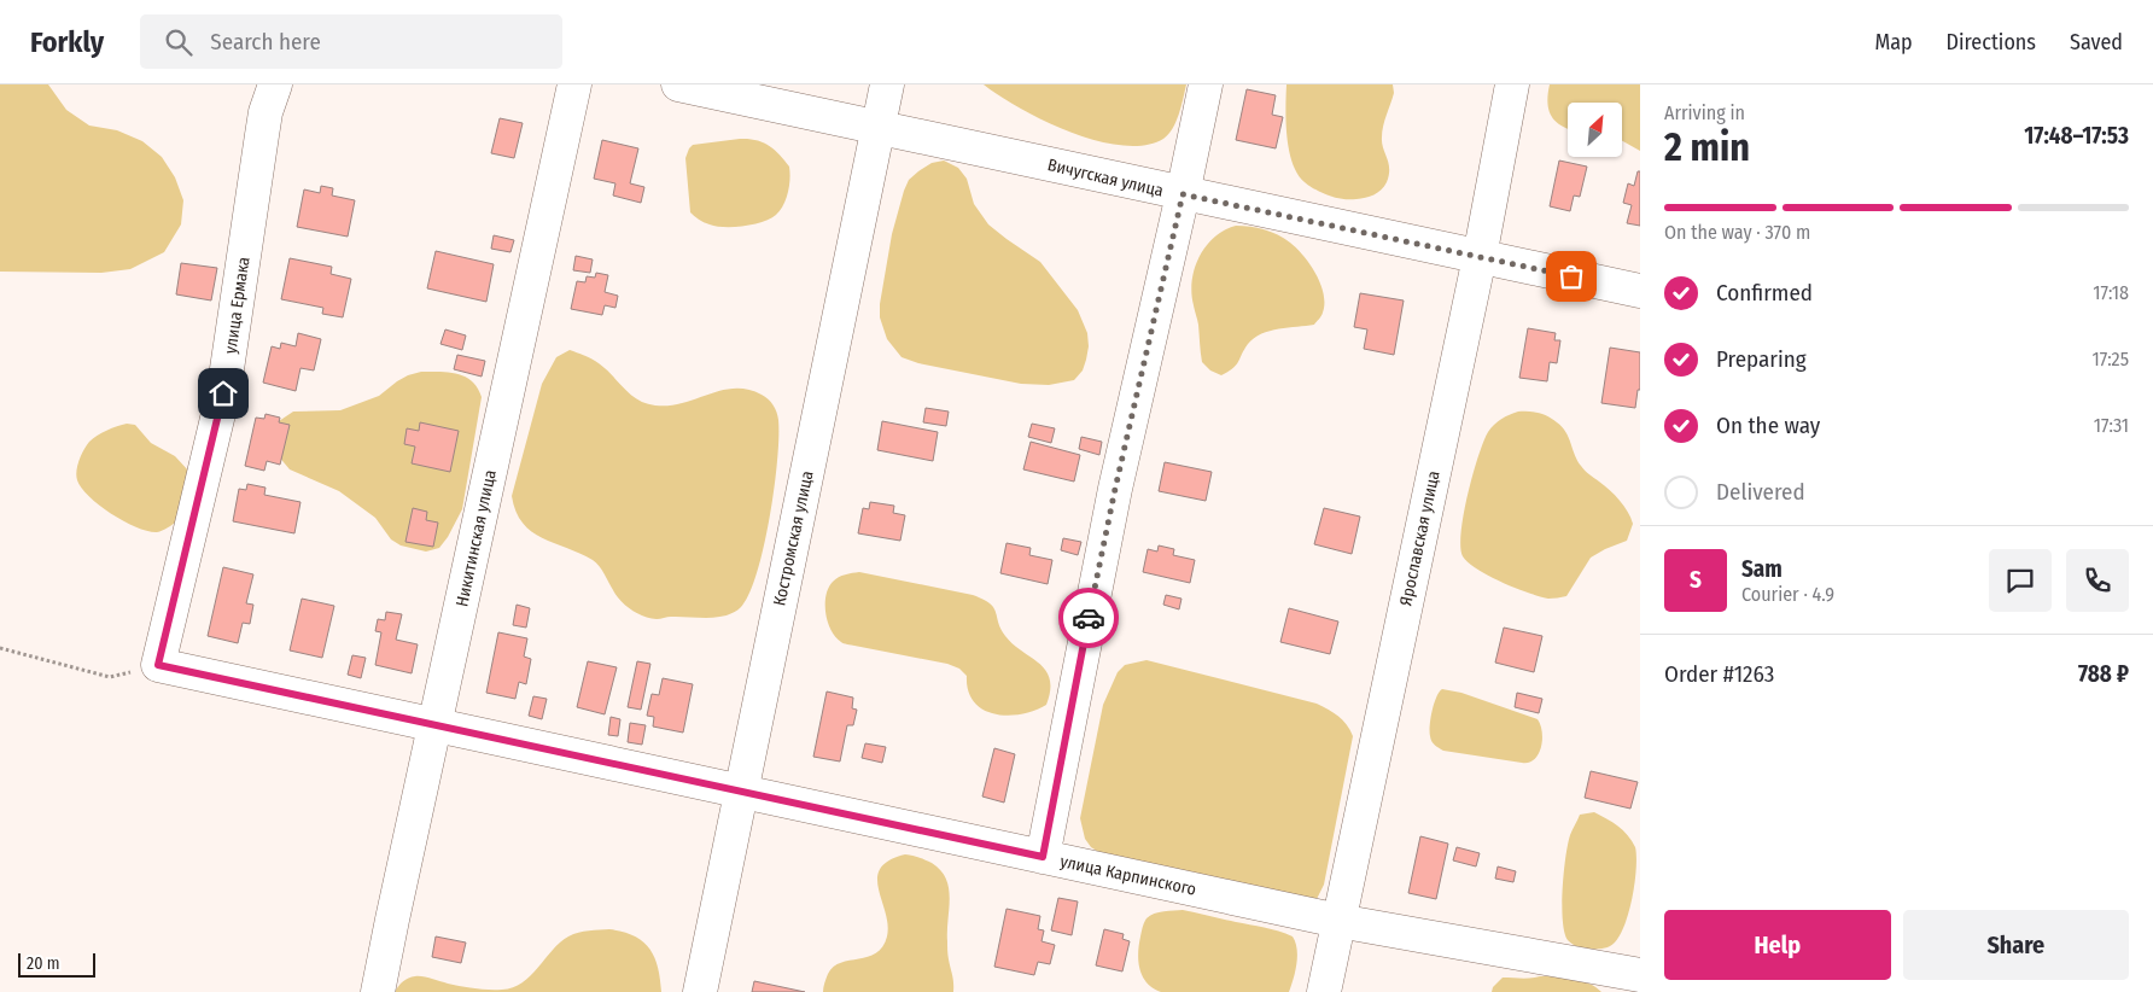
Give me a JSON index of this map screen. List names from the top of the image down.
{
  "streets": {
    "street": [
      "Вичугская улица",
      "улица Ермака",
      "Никитинская улица",
      "Костромская улица",
      "Ярославская улица",
      "улица Карпинского"
    ]
  },
  "crossings": [
    ["Вичугская улица", "Костромская улица"],
    ["Вичугская улица", "Ярославская улица"],
    ["улица Ермака", "улица Карпинского"],
    ["Никитинская улица", "улица Карпинского"],
    ["Костромская улица", "улица Карпинского"],
    ["Ярославская улица", "улица Карпинского"]
  ],
  "scale_bar": "20 m",
  "north": "top right",
  "page": {
    "header": "Forkly",
    "search": "Search here",
    "nav": ["Map", "Directions", "Saved"],
    "heading": ["2 min", "Arriving in", "17:48–17:53"],
    "panel": [
      "Sam",
      "Courier · 4.9",
      "Order #1263",
      "788 ₽"
    ],
    "bar": "On the way · 370 m",
    "list": [
      ["Confirmed", "17:18"],
      ["Preparing", "17:25"],
      ["On the way", "17:31"],
      "Delivered"
    ],
    "round": "S",
    "buttons": ["Help", "Share"],
    "scale": "20 m"
  }
}
